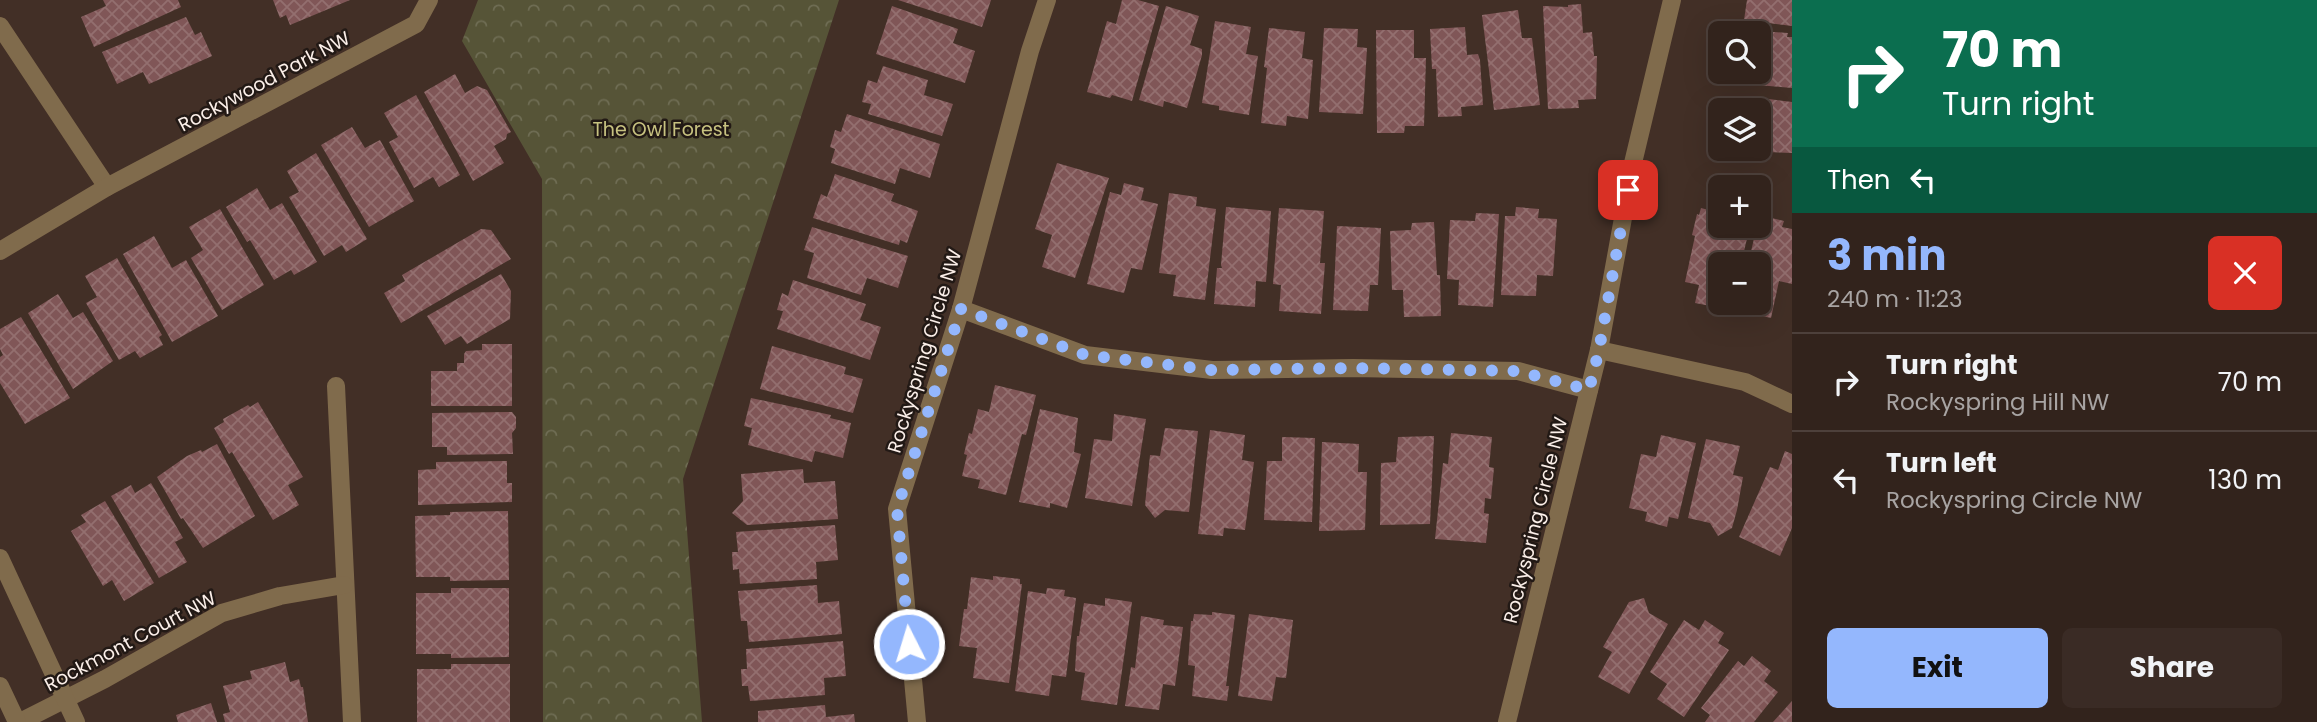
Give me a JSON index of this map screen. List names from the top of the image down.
{
  "streets": {
    "street": ["Rockywood Park NW", "Rockyspring Circle NW", "Rockmont Court NW"]
  },
  "parks": ["The Owl Forest"],
  "page": {
    "turn": ["70 m", "Turn right"],
    "map_buttons": ["+", "−"],
    "then": "Then",
    "heading": ["3 min", "240 m · 11:23"],
    "list": [
      {
        "name": "Turn right",
        "note": "Rockyspring Hill NW",
        "value": "70 m"
      },
      {
        "name": "Turn left",
        "note": "Rockyspring Circle NW",
        "value": "130 m"
      }
    ],
    "buttons": ["Exit", "Share"]
  }
}
